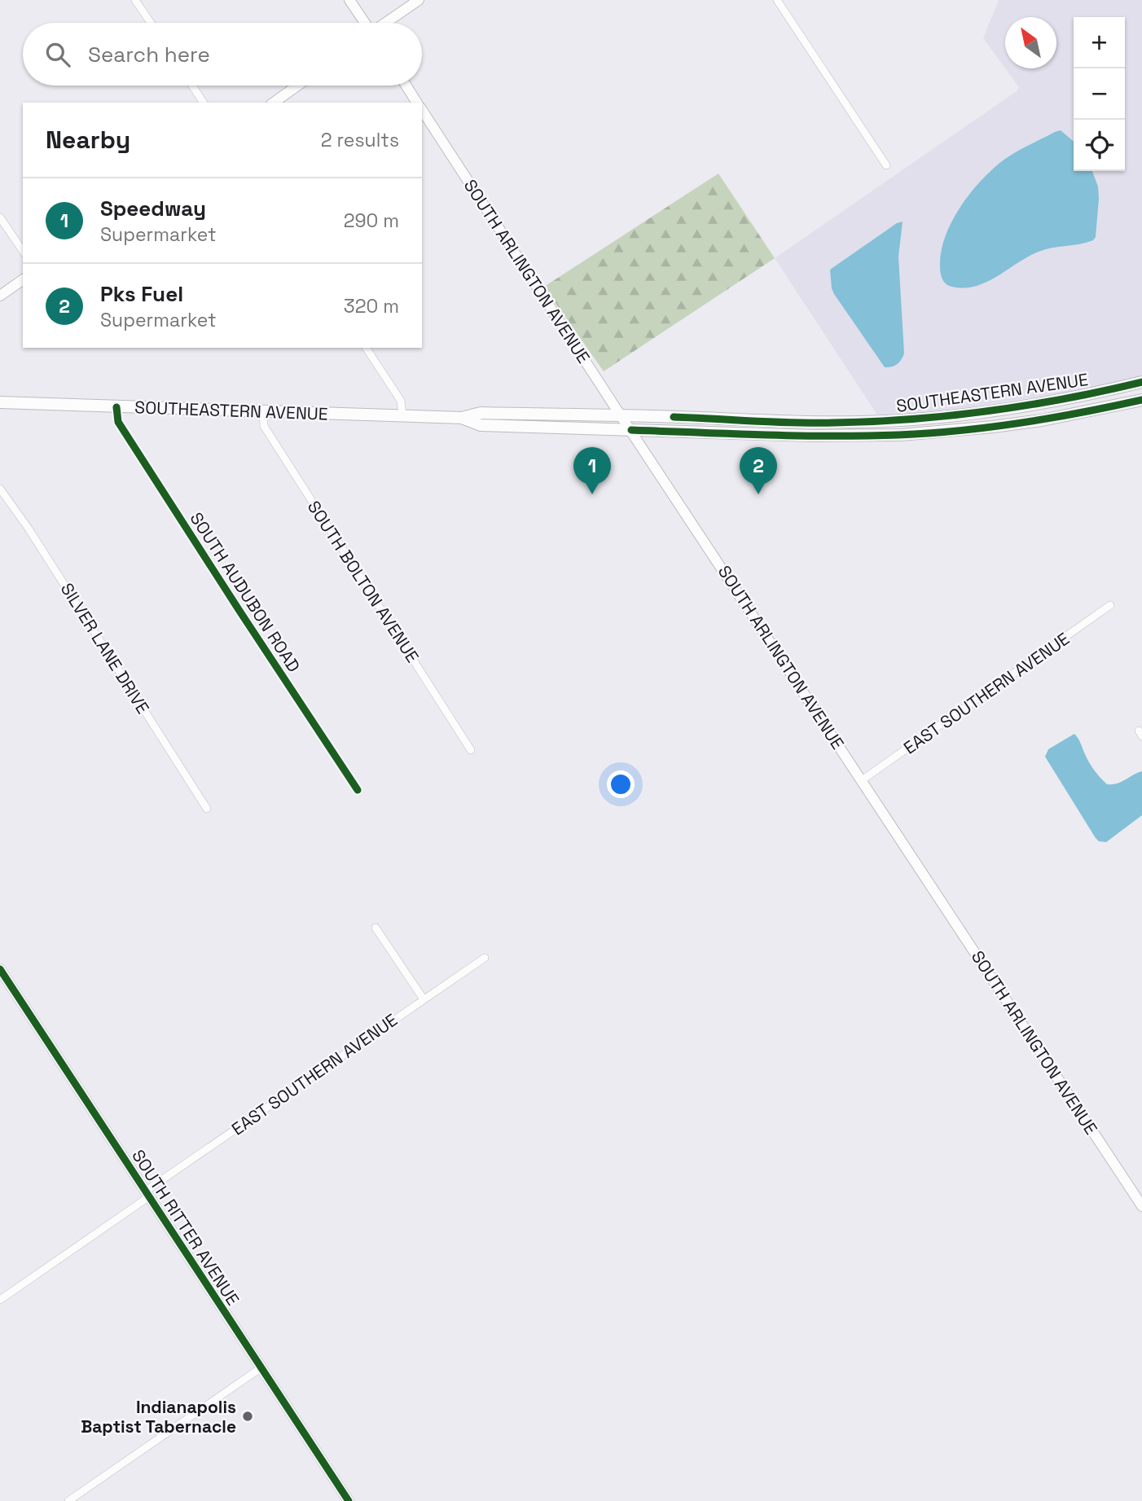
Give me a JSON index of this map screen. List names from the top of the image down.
{
  "streets": {
    "main road": ["SOUTH ARLINGTON AVENUE", "SOUTHEASTERN AVENUE", "SOUTH RITTER AVENUE"],
    "street": [
      "SOUTH BOLTON AVENUE",
      "SOUTH AUDUBON ROAD",
      "SILVER LANE DRIVE",
      "EAST SOUTHERN AVENUE"
    ]
  },
  "crossings": [
    ["SOUTH ARLINGTON AVENUE", "SOUTHEASTERN AVENUE"],
    ["SOUTH ARLINGTON AVENUE", "EAST SOUTHERN AVENUE"],
    ["SOUTHEASTERN AVENUE", "SOUTH BOLTON AVENUE"],
    ["SOUTHEASTERN AVENUE", "SOUTH AUDUBON ROAD"],
    ["EAST SOUTHERN AVENUE", "SOUTH RITTER AVENUE"]
  ],
  "places": ["Indianapolis Baptist Tabernacle"],
  "north": "top left",
  "page": {
    "map_buttons": ["+", "−"],
    "search": "Search here",
    "heading": ["Nearby", "2 results"],
    "list": [
      {
        "mark": "1",
        "name": "Speedway",
        "note": "Supermarket",
        "value": "290 m"
      },
      {
        "mark": "2",
        "name": "Pks Fuel",
        "note": "Supermarket",
        "value": "320 m"
      }
    ],
    "pins": ["1", "2"]
  }
}
